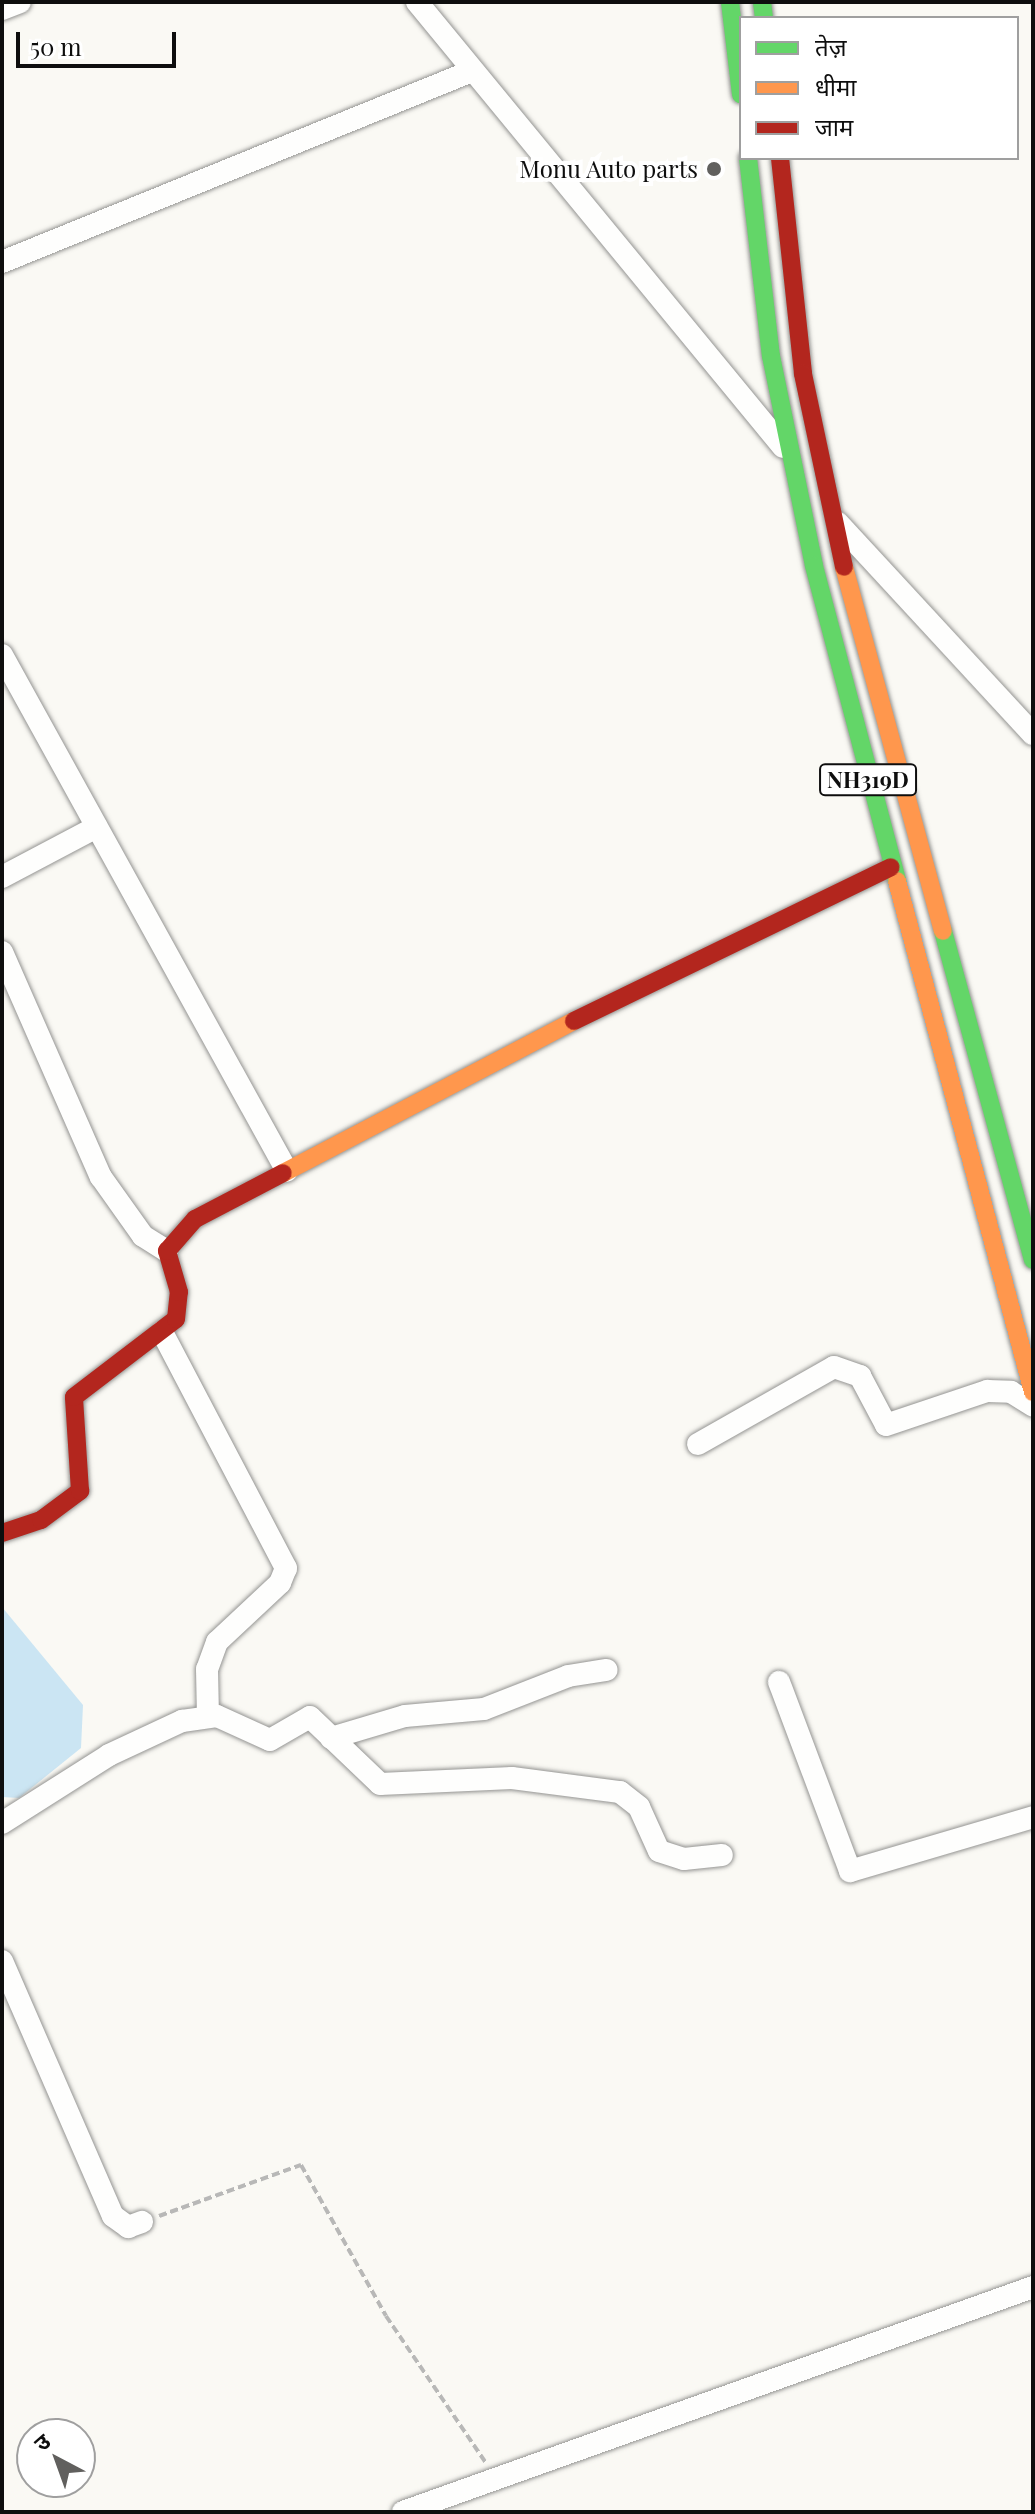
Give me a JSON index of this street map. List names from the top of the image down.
{
  "streets": {
    "main road": ["NH319D"]
  },
  "places": ["Monu Auto parts"],
  "legend": ["तेज़", "धीमा", "जाम"],
  "scale_bar": "50 m",
  "north": "top left"
}
